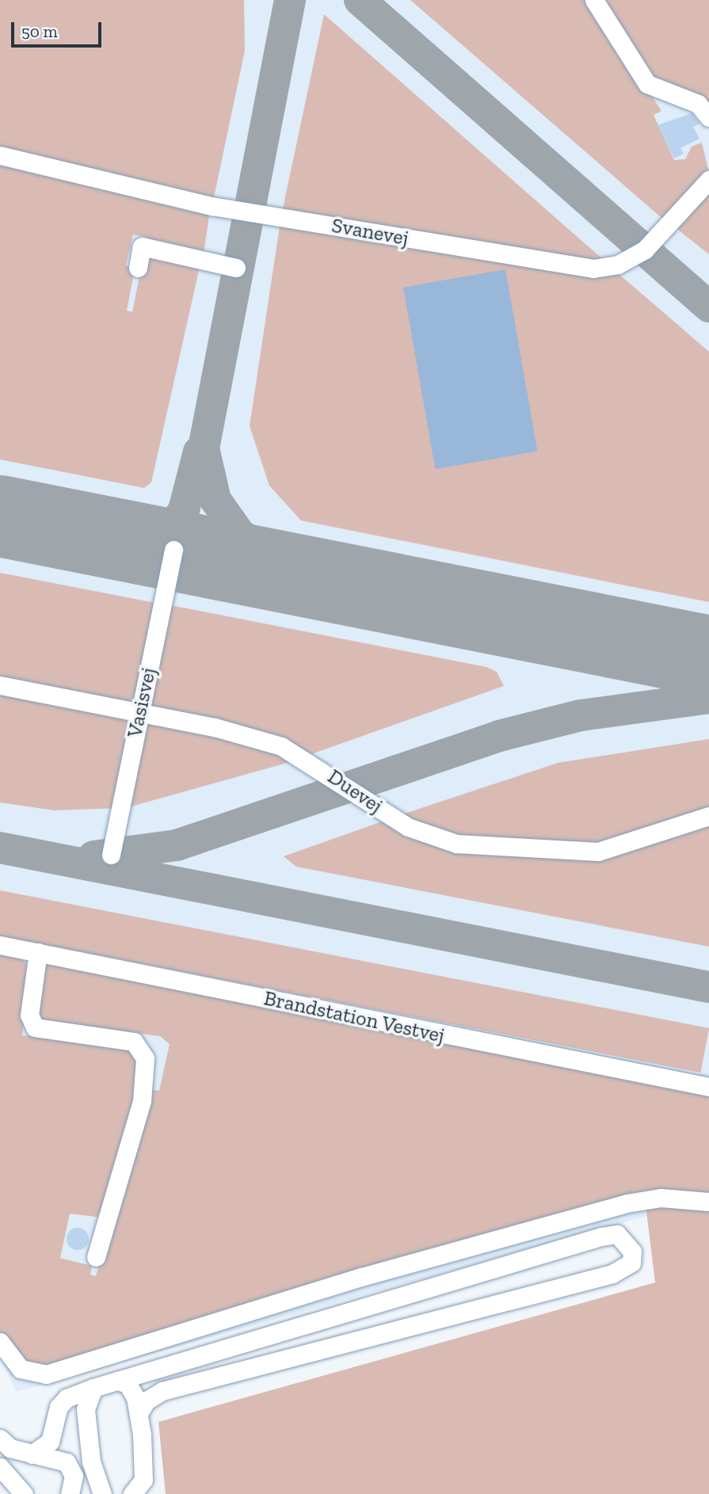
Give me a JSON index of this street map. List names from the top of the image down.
{
  "streets": {
    "lane": [
      "Svanevej",
      "Vasisvej",
      "Duevej",
      "Brandstation Vestvej"
    ]
  },
  "crossings": [
    ["Vasisvej", "Duevej"]
  ],
  "scale_bar": "50 m"
}
